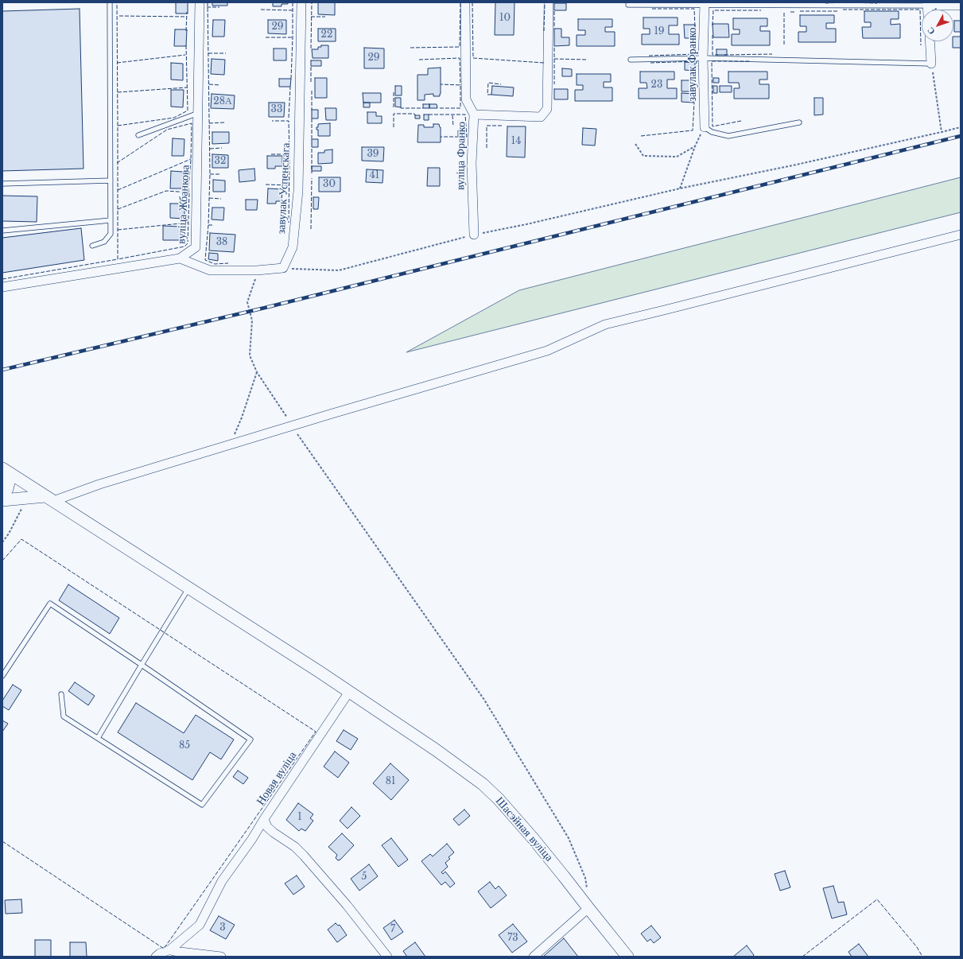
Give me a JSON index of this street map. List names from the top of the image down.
{
  "streets": {
    "main road": ["Шасэйная вуліца"],
    "street": [
      "завулак Франко",
      "вуліца Франко",
      "завулак Успенскага",
      "вуліца Жбанкова",
      "Новая вуліца"
    ]
  },
  "crossings": [
    ["Новая вуліца", "Шасэйная вуліца"]
  ],
  "house_numbers": [
    "10",
    "29",
    "19",
    "22",
    "29",
    "23",
    "28А",
    "33",
    "14",
    "39",
    "32",
    "41",
    "30",
    "38",
    "85",
    "81",
    "1",
    "5",
    "3",
    "7",
    "73"
  ],
  "north": "bottom left"
}
